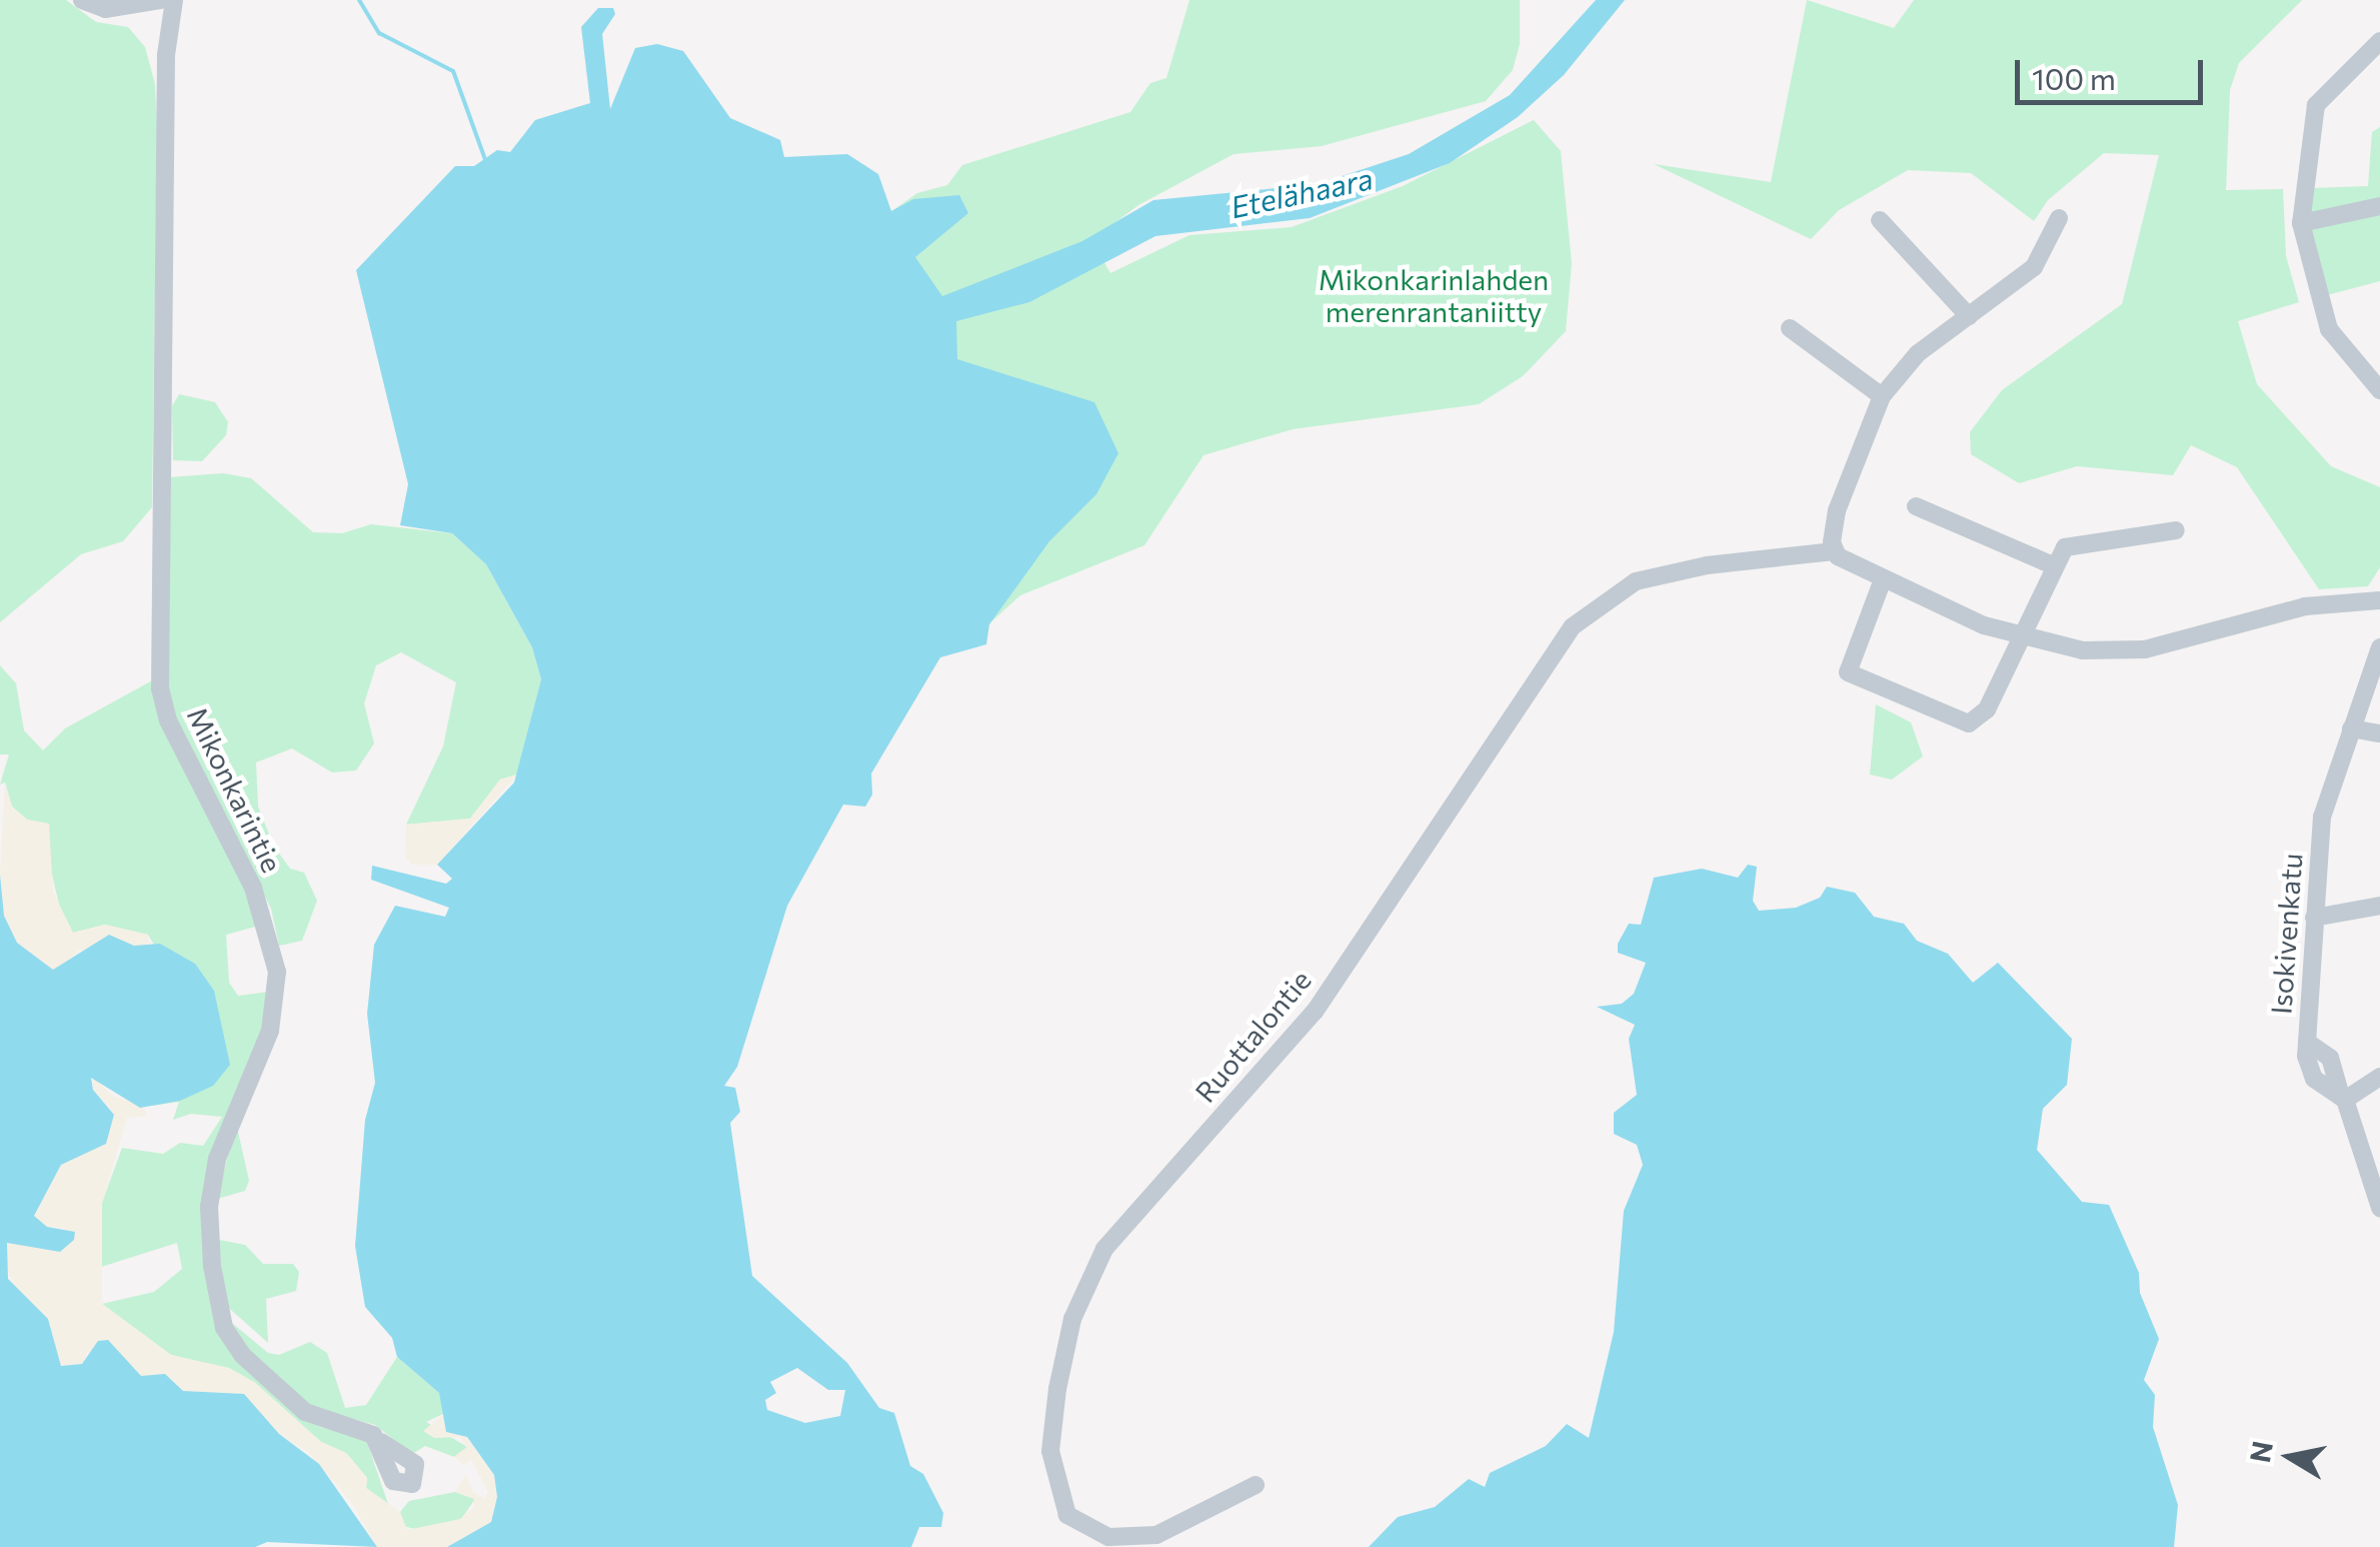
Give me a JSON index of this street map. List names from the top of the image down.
{
  "streets": {
    "street": ["Mikonkarintie", "Isokivenkatu", "Ruottalontie"]
  },
  "water": ["Etelähaara"],
  "parks": ["Mikonkarinlahden merenrantaniitty"],
  "scale_bar": "100 m",
  "north": "left"
}
